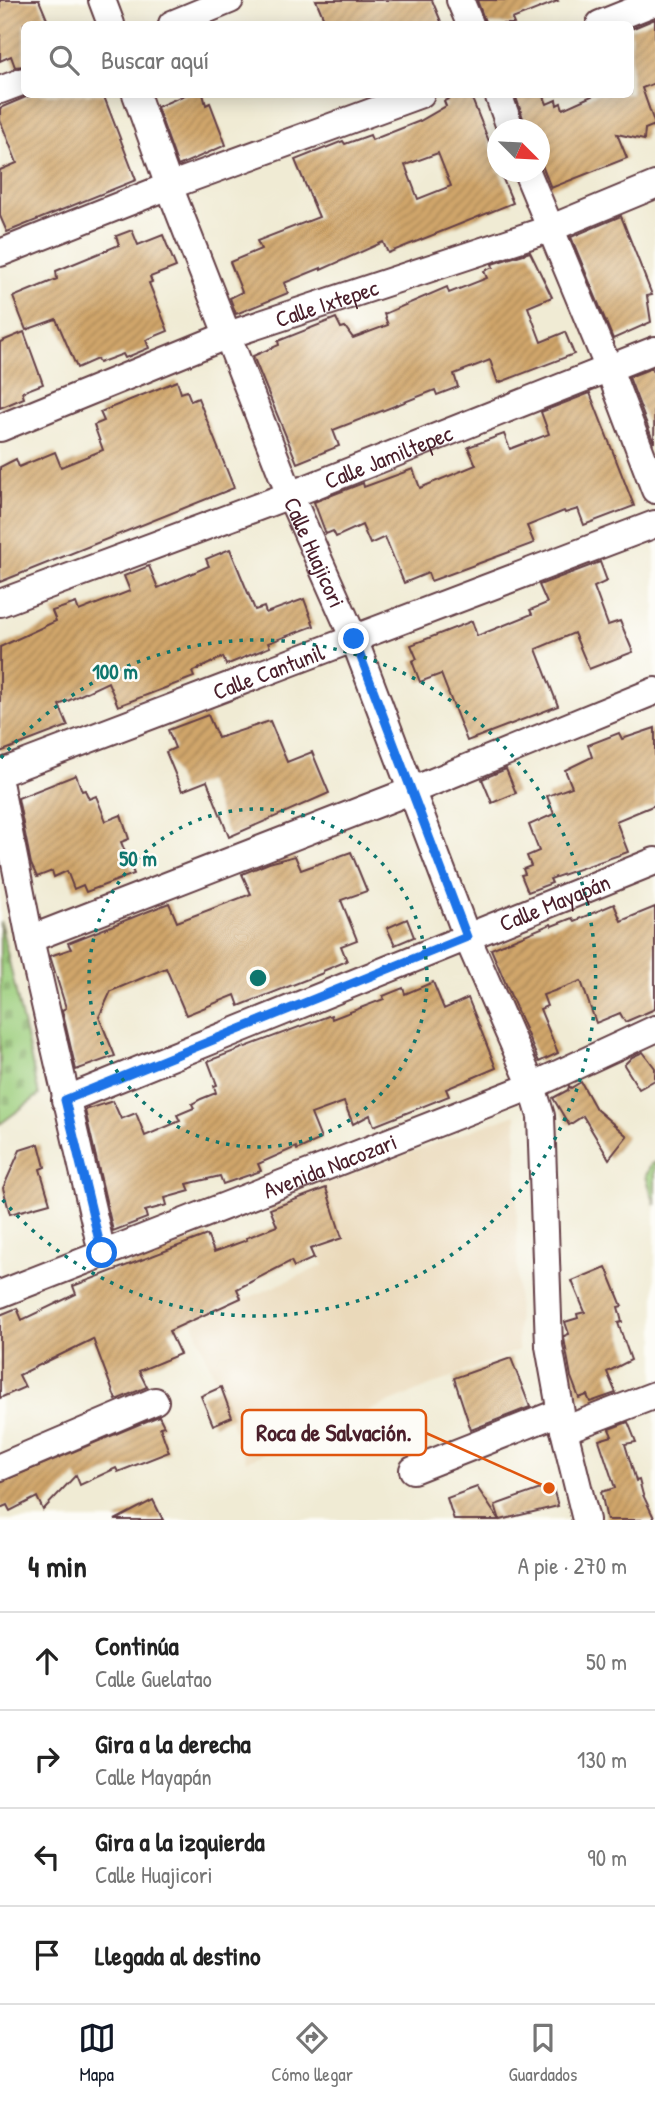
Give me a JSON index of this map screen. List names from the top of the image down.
{
  "streets": {
    "street": [
      "Calle Ixtepec",
      "Calle Jamiltepec",
      "Calle Huajicori",
      "Calle Cantunil",
      "Calle Mayapán",
      "Avenida Nacozari"
    ]
  },
  "crossings": [
    ["Calle Ixtepec", "Calle Huajicori"],
    ["Calle Jamiltepec", "Calle Huajicori"],
    ["Calle Huajicori", "Calle Cantunil"],
    ["Calle Huajicori", "Calle Mayapán"],
    ["Calle Huajicori", "Avenida Nacozari"]
  ],
  "places": ["Roca de Salvación."],
  "north": "bottom right",
  "page": {
    "search": "Buscar aquí",
    "heading": ["4 min", "A pie · 270 m"],
    "list": [
      ["Continúa", "Calle Guelatao", "50 m"],
      ["Gira a la derecha", "Calle Mayapán", "130 m"],
      ["Gira a la izquierda", "Calle Huajicori", "90 m"],
      "Llegada al destino"
    ],
    "nav": ["Mapa", "Cómo llegar", "Guardados"]
  },
  "rings": ["100 m", "50 m"]
}
